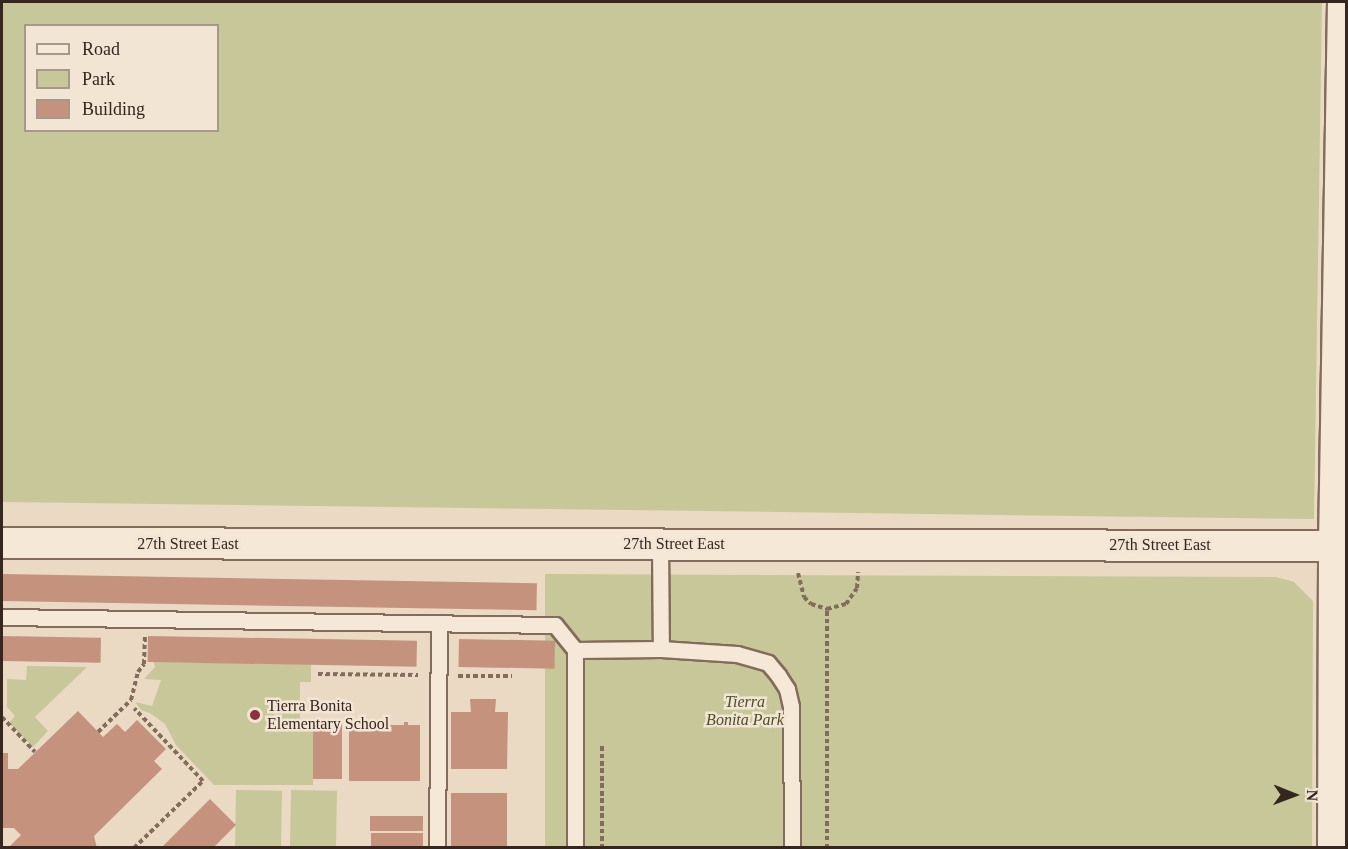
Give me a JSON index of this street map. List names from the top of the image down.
{
  "streets": {
    "street": ["27th Street East"]
  },
  "parks": ["Tierra Bonita Park"],
  "places": ["Tierra Bonita Elementary School"],
  "legend": ["Road", "Park", "Building"],
  "north": "right"
}
